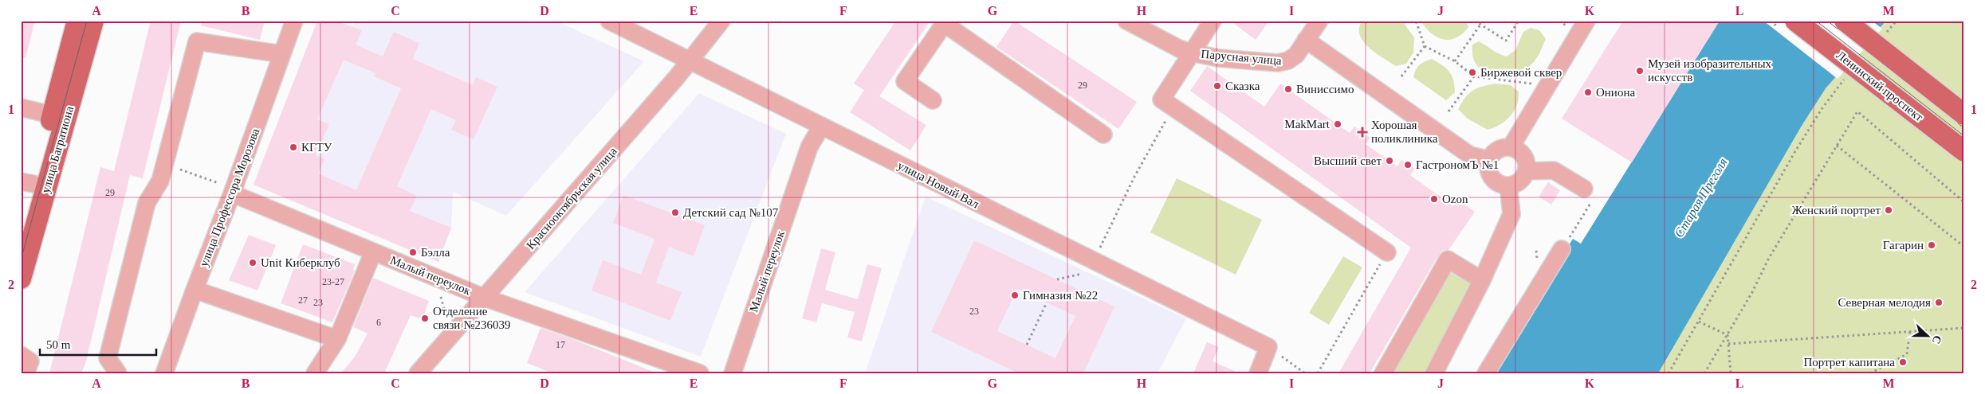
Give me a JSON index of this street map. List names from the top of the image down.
{
  "streets": {
    "main road": ["Ленинский проспект", "улица Багратиона"],
    "street": [
      "Парусная улица",
      "улица Новый Вал",
      "улица Профессора Морозова",
      "Краснооктябрьская улица",
      "Малый переулок"
    ]
  },
  "crossings": [
    ["улица Новый Вал", "Краснооктябрьская улица"],
    ["улица Новый Вал", "Малый переулок"],
    ["улица Профессора Морозова", "Малый переулок"],
    ["Краснооктябрьская улица", "Малый переулок"]
  ],
  "water": ["Старая Преголя"],
  "places": {
    "other": [
      "Музей изобразительных искусств",
      "Биржевой сквер",
      "Сказка",
      "Виниссимо",
      "Ониона",
      "MakMart",
      "КГТУ",
      "Высший свет",
      "ГастрономЪ №1",
      "Ozon",
      "Женский портрет",
      "Детский сад №107",
      "Гагарин",
      "Бэлла",
      "Unit Киберклуб",
      "Гимназия №22",
      "Северная мелодия",
      "Отделение связи №236039",
      "Портрет капитана"
    ],
    "health": ["Хорошая поликлиника"]
  },
  "house_numbers": [
    "29",
    "29",
    "23-27",
    "27",
    "23",
    "23",
    "6",
    "17"
  ],
  "scale_bar": "50 m",
  "north": "right",
  "grid": {
    "columns": [
      "A",
      "B",
      "C",
      "D",
      "E",
      "F",
      "G",
      "H",
      "I",
      "J",
      "K",
      "L",
      "M"
    ],
    "rows": ["1", "2"]
  }
}
